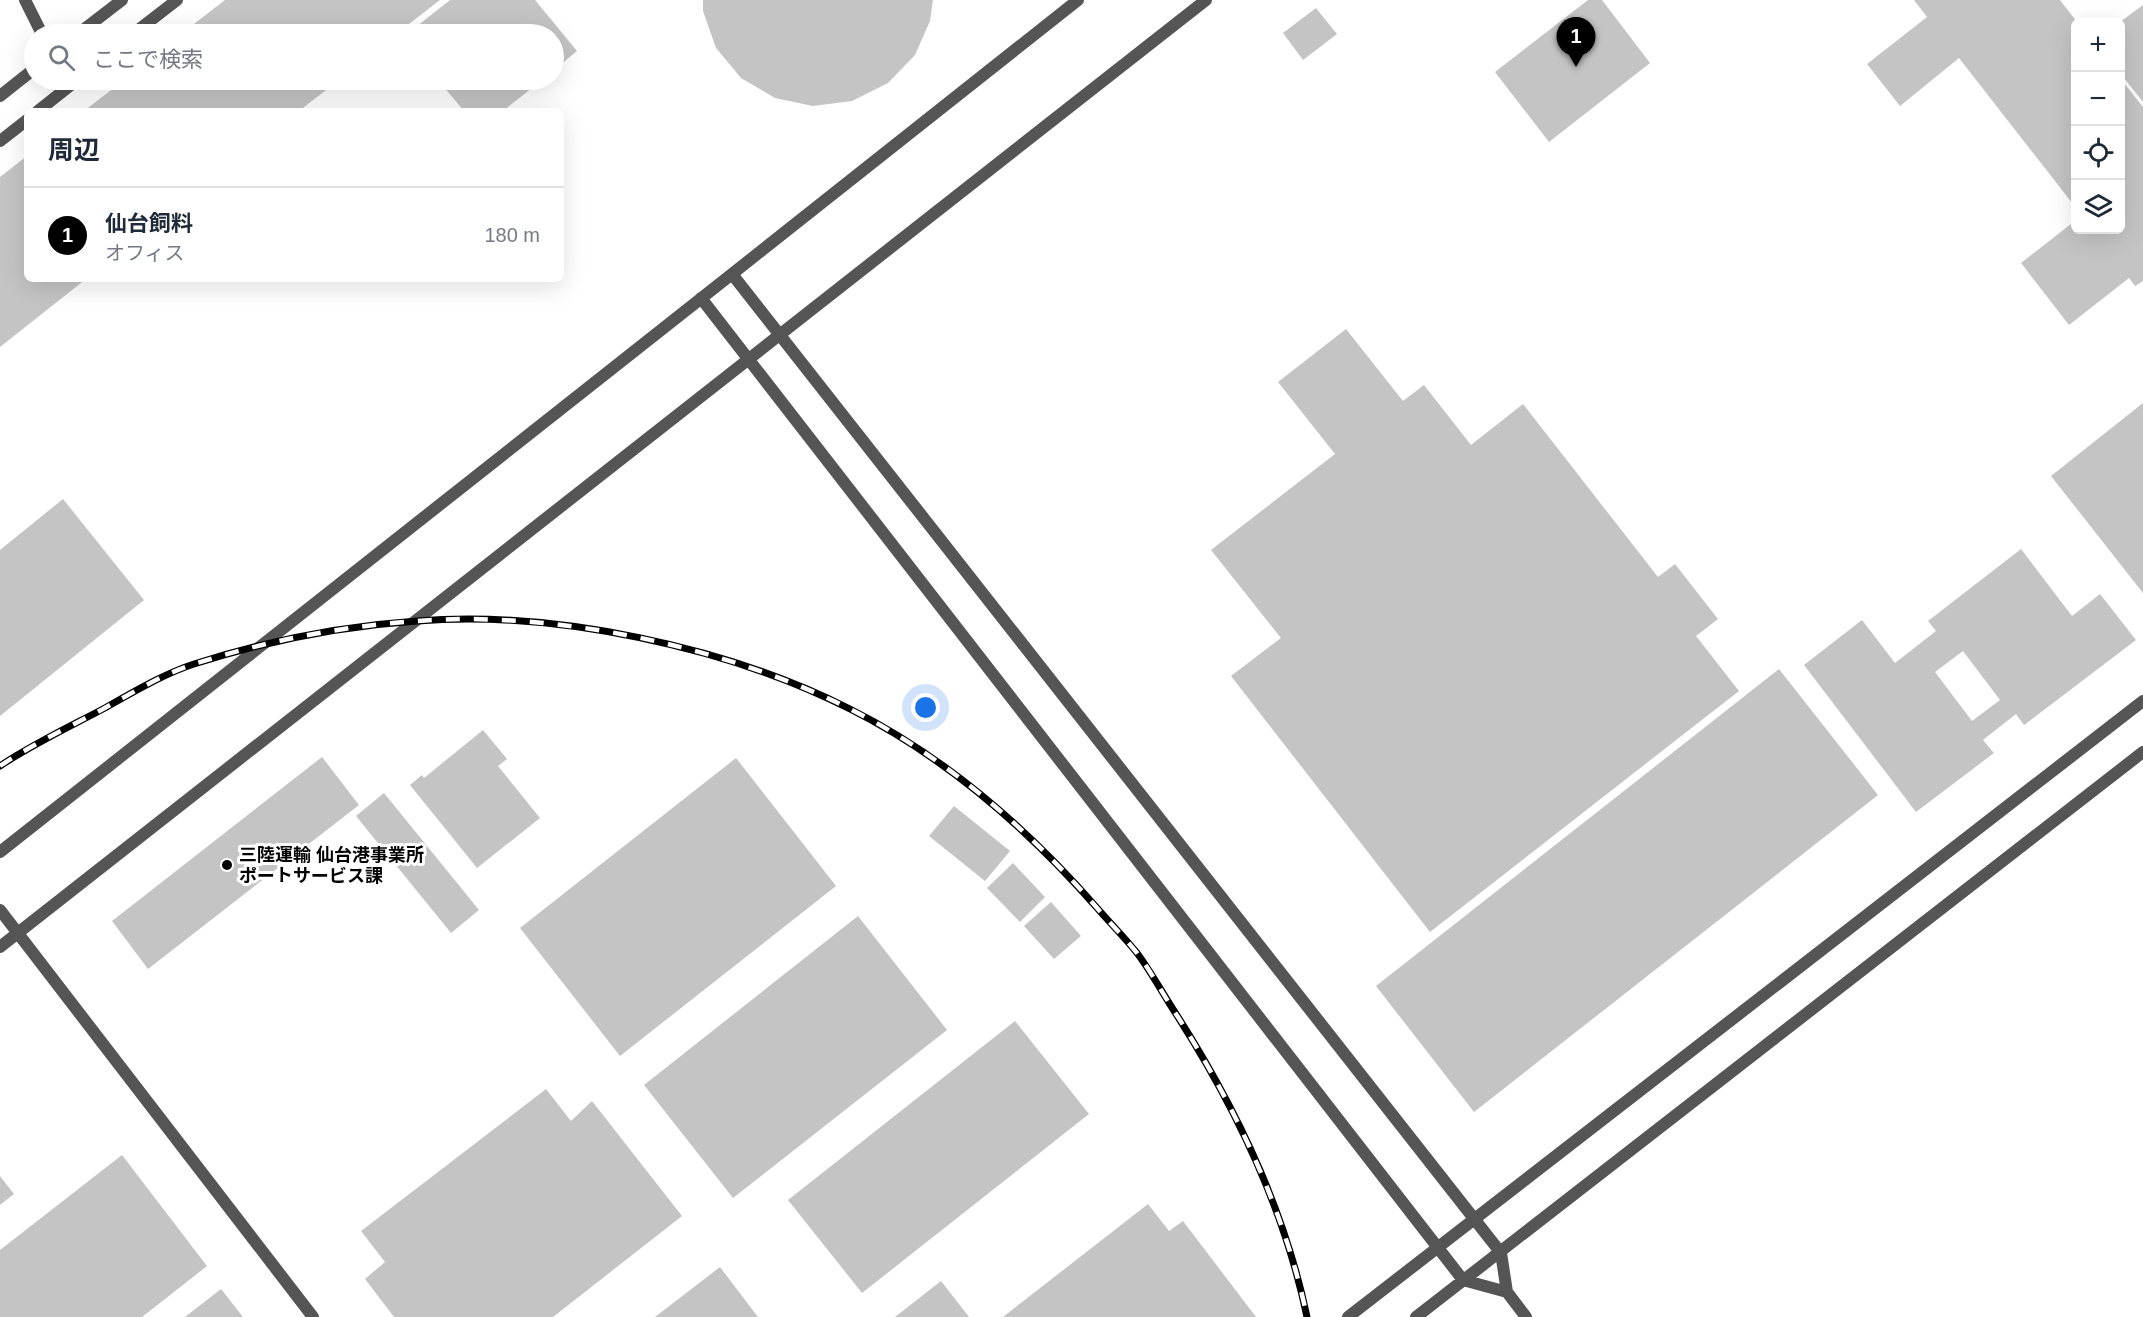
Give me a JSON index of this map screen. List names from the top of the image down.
{
  "places": ["三陸運輸 仙台港事業所 ポートサービス課"],
  "page": {
    "pins": "1",
    "map_buttons": ["+", "−"],
    "search": "ここで検索",
    "heading": "周辺",
    "list": [
      {
        "mark": "1",
        "name": "仙台飼料",
        "note": "オフィス",
        "value": "180 m"
      }
    ]
  }
}
